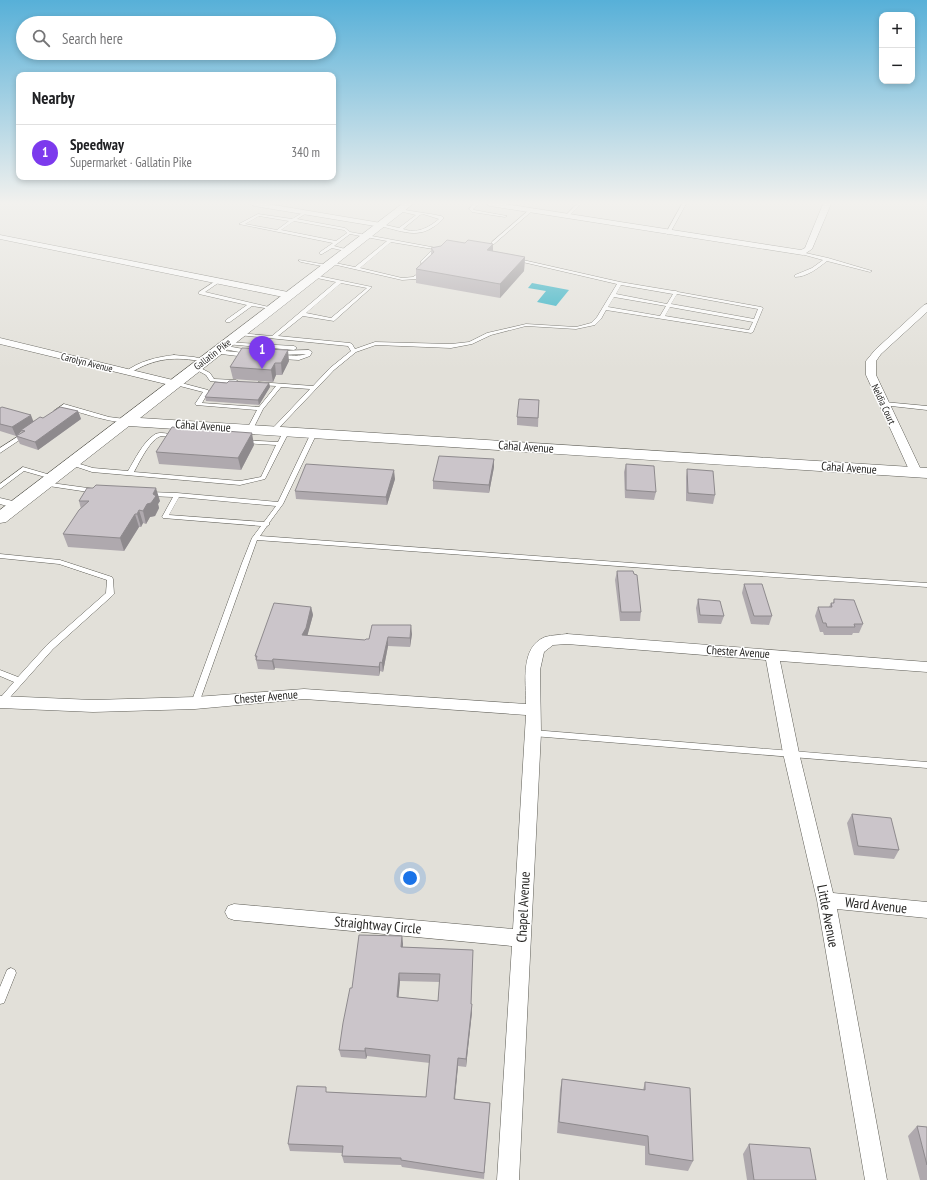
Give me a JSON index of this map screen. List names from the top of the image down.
{
  "streets": {
    "street": [
      "Gallatin Pike",
      "Carolyn Avenue",
      "Neldia Court",
      "Cahal Avenue",
      "Chester Avenue",
      "Ward Avenue",
      "Chapel Avenue",
      "Little Avenue",
      "Straightway Circle"
    ]
  },
  "crossings": [
    ["Gallatin Pike", "Carolyn Avenue"],
    ["Gallatin Pike", "Cahal Avenue"],
    ["Neldia Court", "Cahal Avenue"],
    ["Chester Avenue", "Chapel Avenue"],
    ["Chester Avenue", "Little Avenue"],
    ["Ward Avenue", "Little Avenue"],
    ["Chapel Avenue", "Straightway Circle"]
  ],
  "page": {
    "map_buttons": ["+", "−"],
    "search": "Search here",
    "heading": "Nearby",
    "list": [
      {
        "mark": "1",
        "name": "Speedway",
        "note": "Supermarket · Gallatin Pike",
        "value": "340 m"
      }
    ],
    "pins": "1"
  }
}
